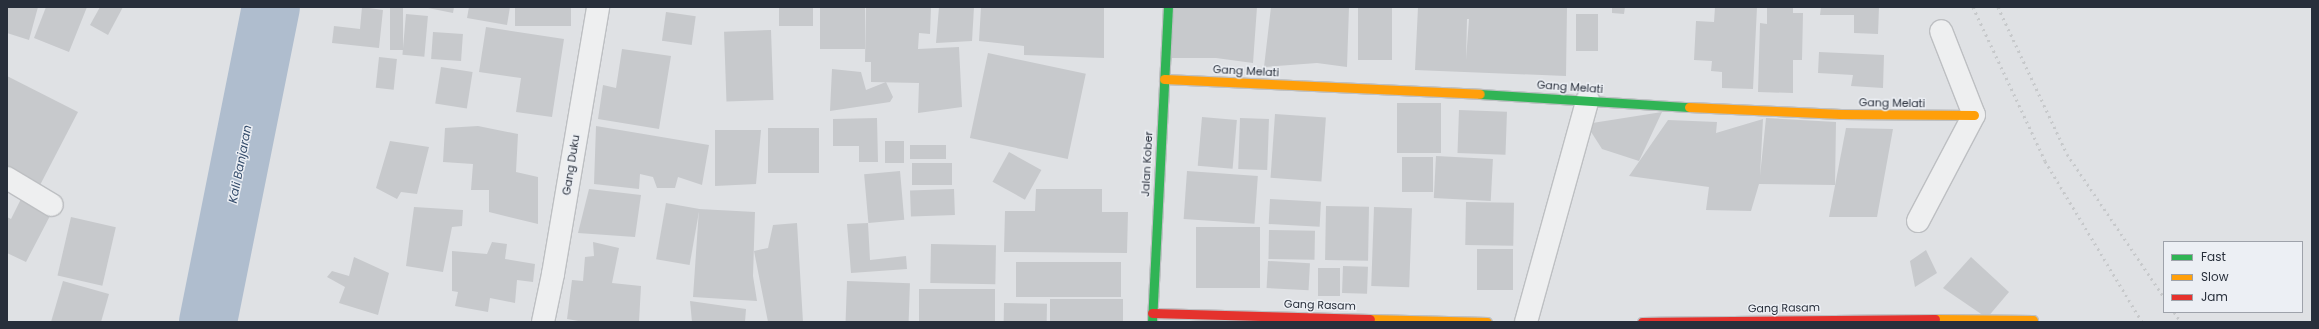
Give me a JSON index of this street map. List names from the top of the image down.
{
  "streets": {
    "street": [
      "Gang Melati",
      "Jalan Kober",
      "Gang Duku",
      "Gang Rasam"
    ]
  },
  "crossings": [
    ["Gang Melati", "Jalan Kober"],
    ["Jalan Kober", "Gang Rasam"]
  ],
  "water": ["Kali Banjaran"],
  "legend": ["Fast", "Slow", "Jam"]
}
